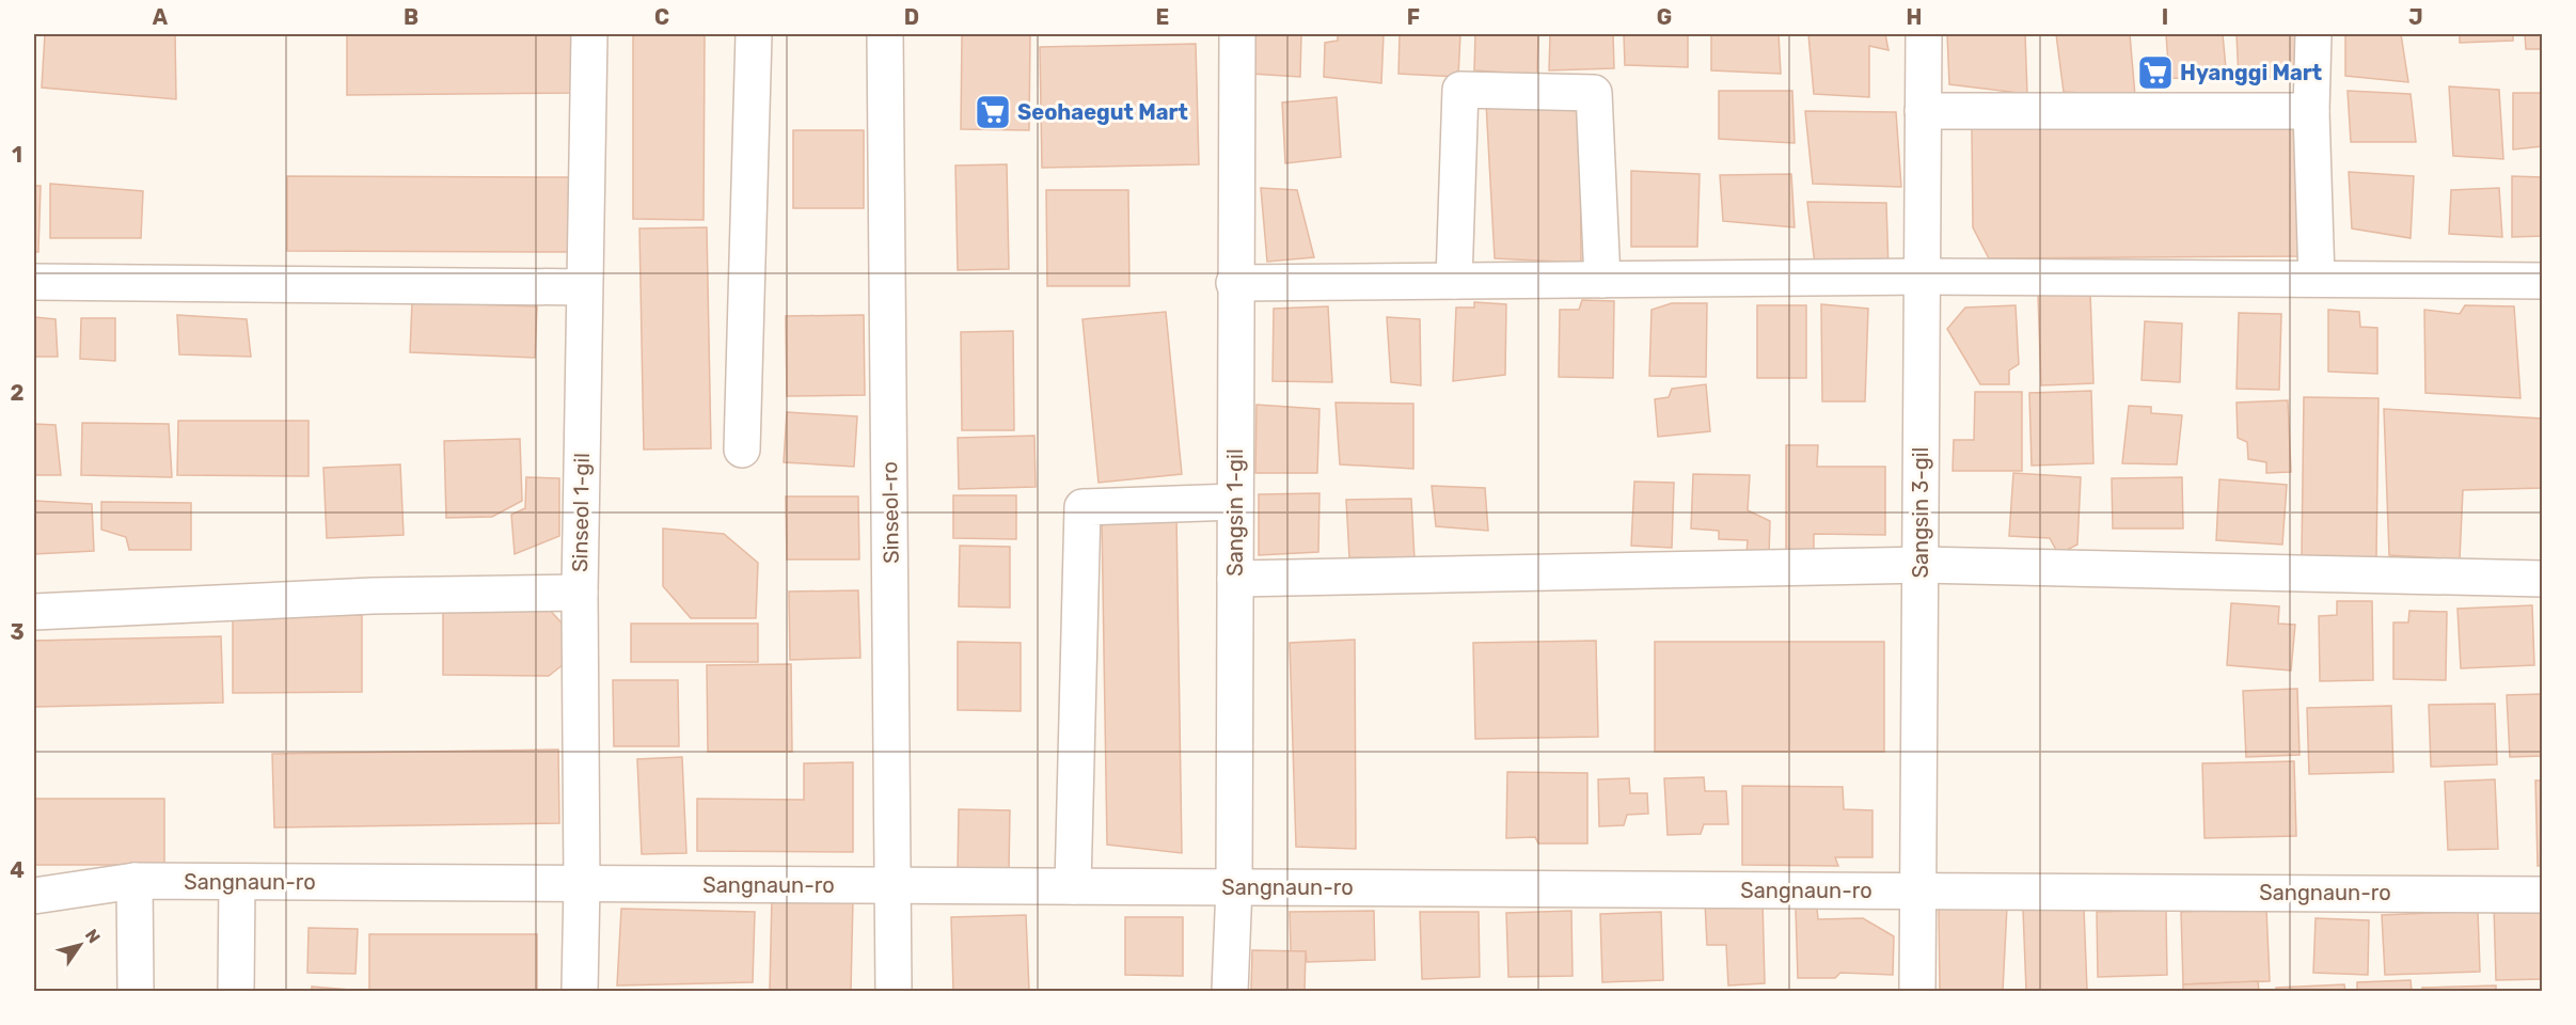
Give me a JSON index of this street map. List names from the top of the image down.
{
  "streets": {
    "street": [
      "Sinseol 1-gil",
      "Sinseol-ro",
      "Sangsin 1-gil",
      "Sangsin 3-gil",
      "Sangnaun-ro"
    ]
  },
  "crossings": [
    ["Sinseol 1-gil", "Sangnaun-ro"],
    ["Sinseol-ro", "Sangnaun-ro"],
    ["Sangsin 1-gil", "Sangnaun-ro"],
    ["Sangsin 3-gil", "Sangnaun-ro"]
  ],
  "places": {
    "supermarket": ["Hyanggi Mart", "Seohaegut Mart"]
  },
  "north": "top right",
  "grid": {
    "columns": [
      "A",
      "B",
      "C",
      "D",
      "E",
      "F",
      "G",
      "H",
      "I",
      "J"
    ],
    "rows": [
      "1",
      "2",
      "3",
      "4"
    ]
  }
}
